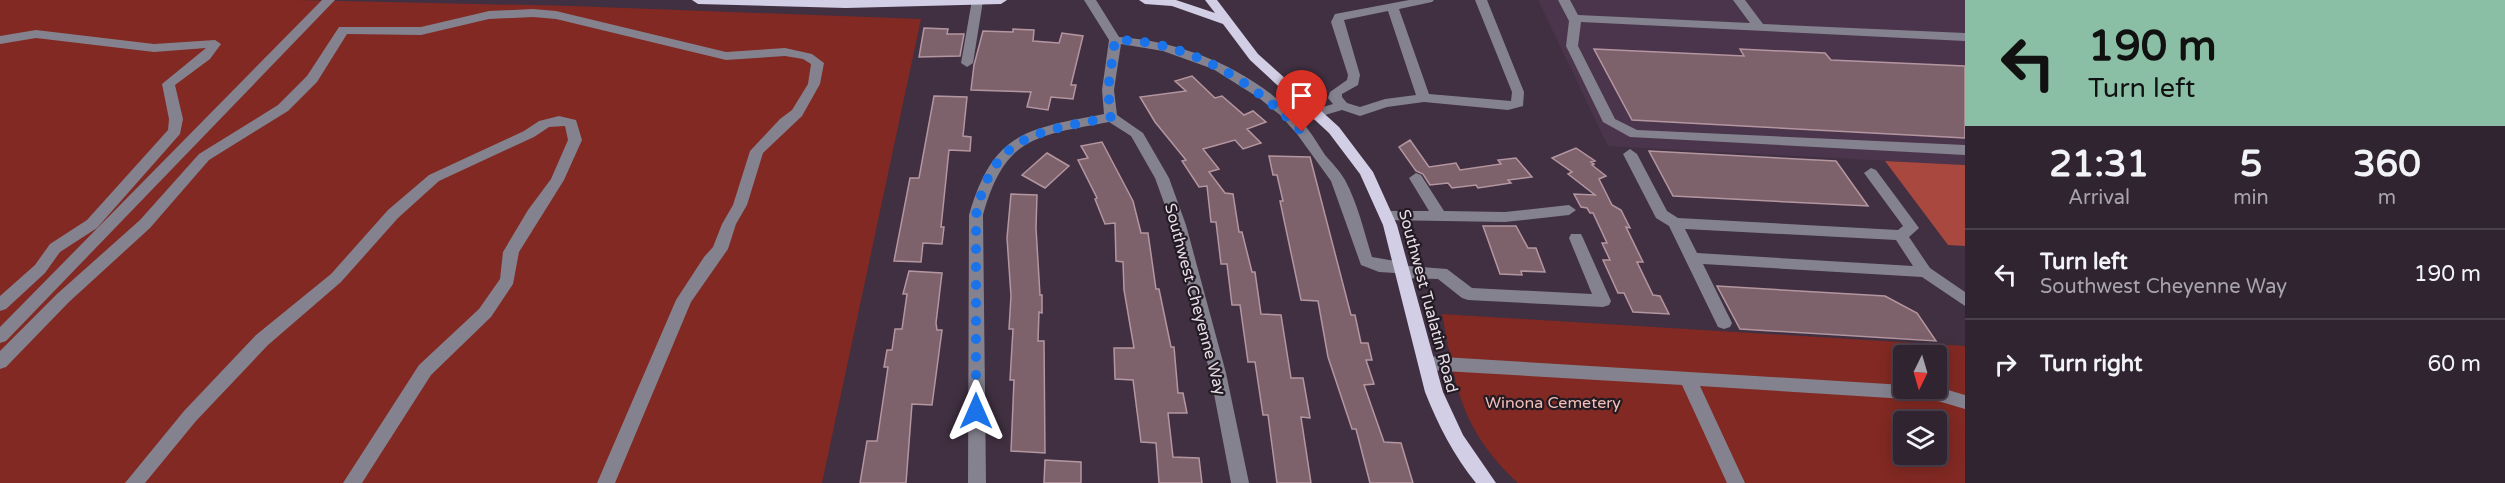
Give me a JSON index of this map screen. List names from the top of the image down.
{
  "streets": {
    "main road": ["Southwest Tualatin Road"],
    "street": ["Southwest Cheyenne Way"]
  },
  "parks": ["Winona Cemetery"],
  "north": "bottom",
  "page": {
    "turn": ["190 m", "Turn left"],
    "eta": [
      "21:31",
      "Arrival",
      "5",
      "min",
      "360",
      "m"
    ],
    "list": [
      {
        "name": "Turn left",
        "note": "Southwest Cheyenne Way",
        "value": "190 m"
      },
      {
        "name": "Turn right",
        "value": "60 m"
      }
    ]
  }
}
